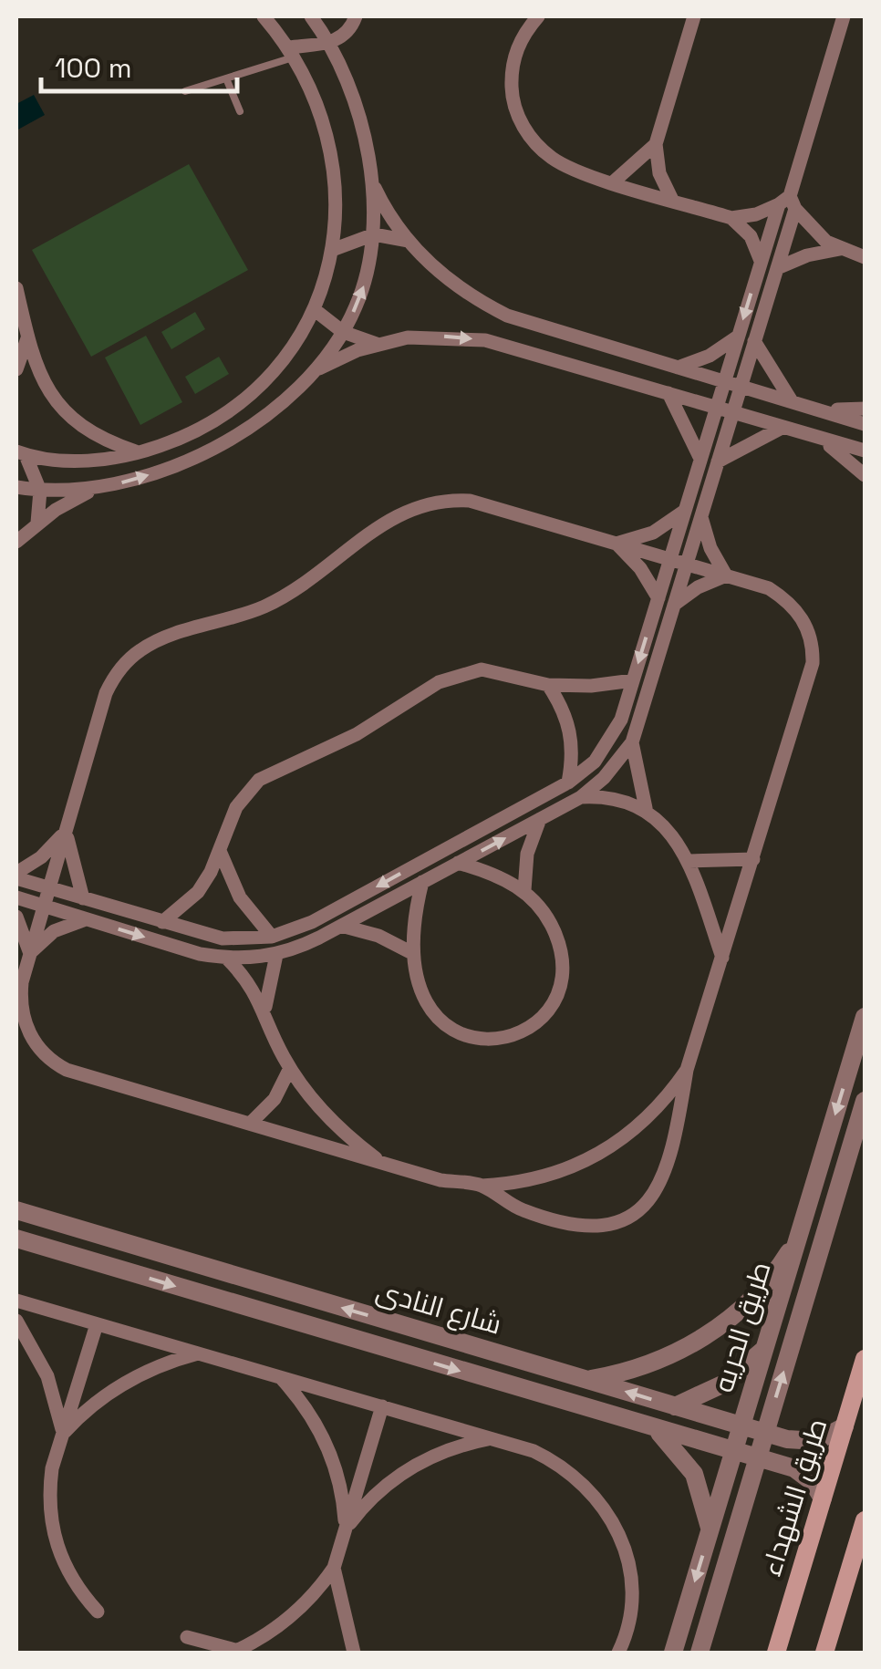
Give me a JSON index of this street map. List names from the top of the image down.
{
  "streets": {
    "main road": ["طريق الشهداء"],
    "street": ["شارع النادى", "طريق الحريه"]
  },
  "crossings": [
    ["شارع النادى", "طريق الحريه"],
    ["شارع النادى", "طريق الشهداء"]
  ],
  "scale_bar": "100 m"
}
